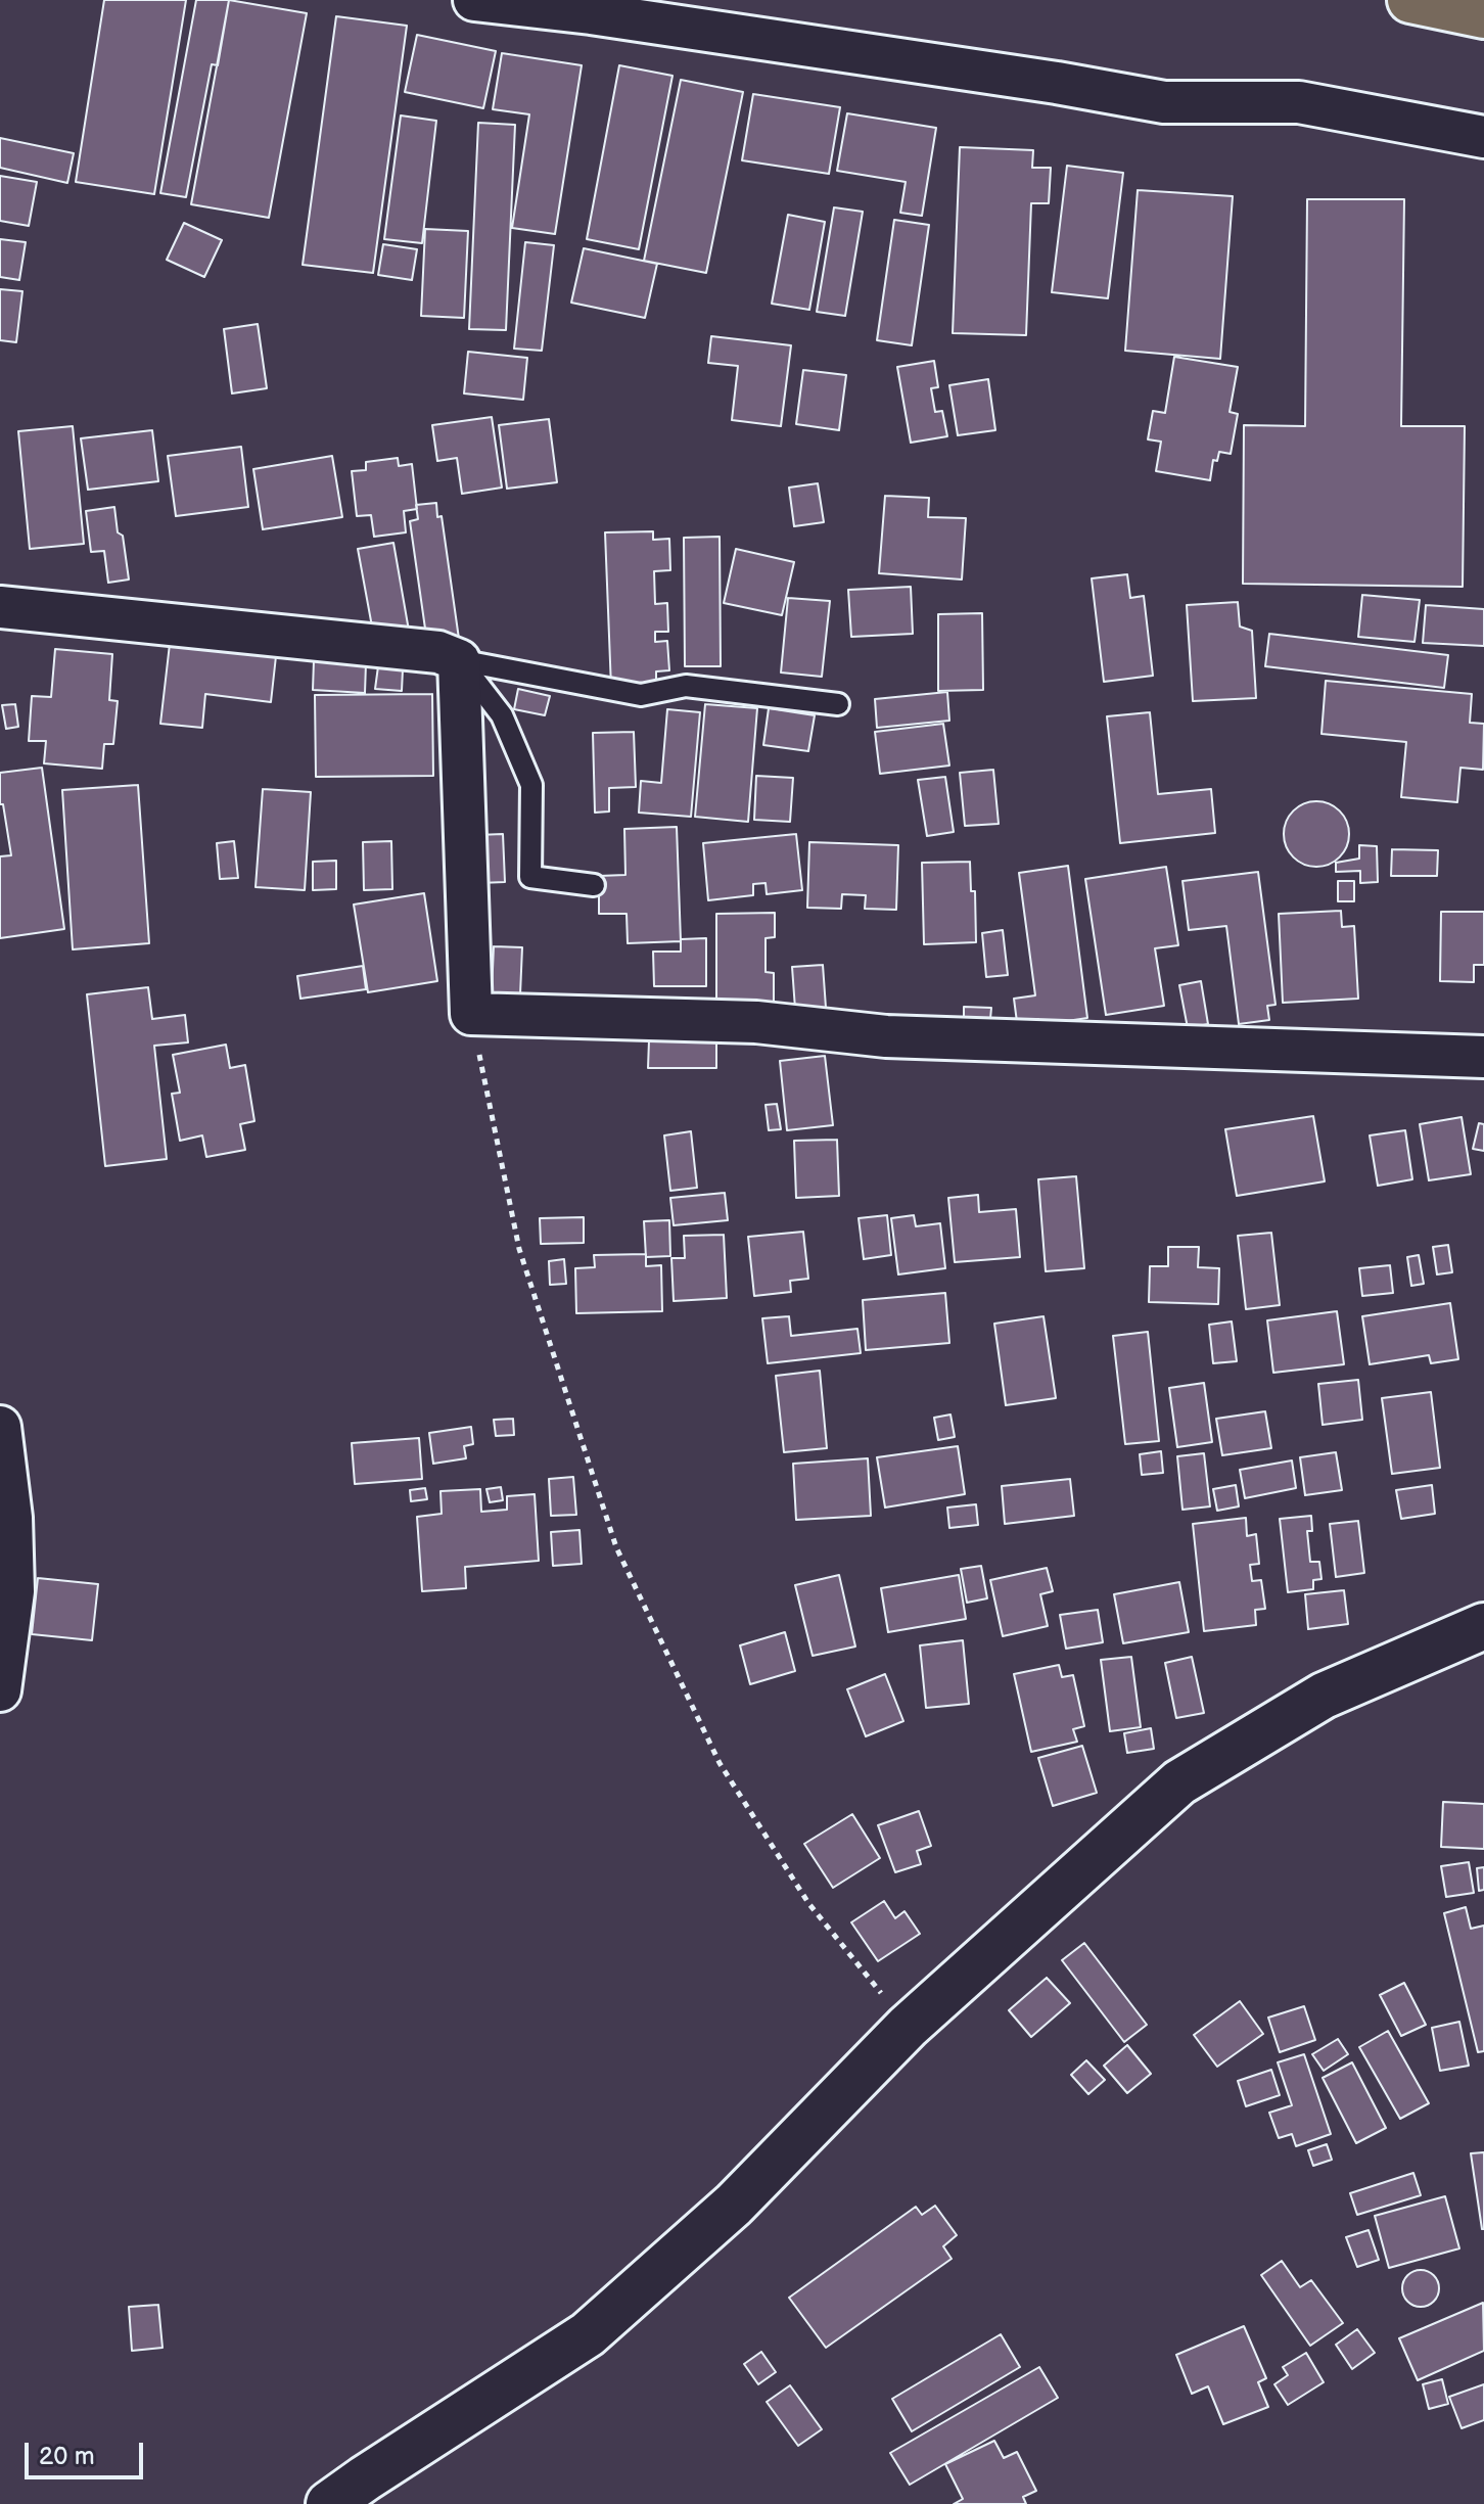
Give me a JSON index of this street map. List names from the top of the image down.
{
  "scale_bar": "20 m"
}
